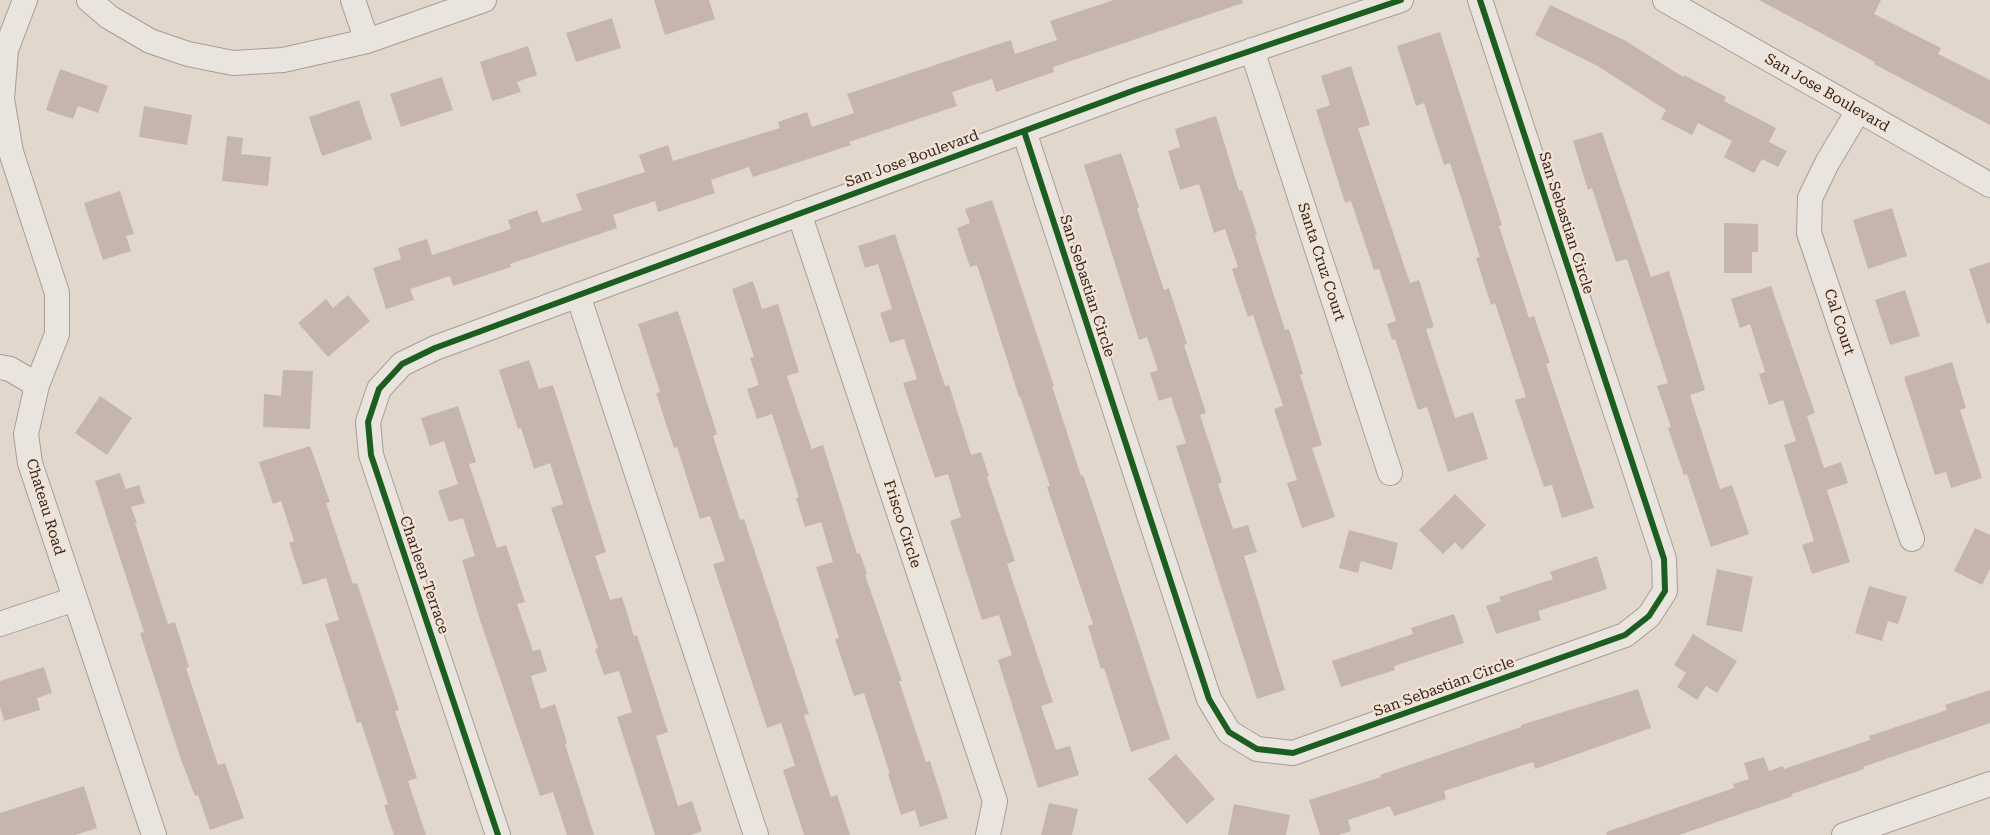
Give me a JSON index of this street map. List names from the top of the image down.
{
  "streets": {
    "street": [
      "San Jose Boulevard",
      "San Sebastian Circle",
      "Santa Cruz Court",
      "Cal Court",
      "Chateau Road",
      "Frisco Circle",
      "Charleen Terrace"
    ]
  },
  "crossings": [
    ["San Jose Boulevard", "San Sebastian Circle"],
    ["San Jose Boulevard", "Santa Cruz Court"],
    ["San Jose Boulevard", "Cal Court"],
    ["San Jose Boulevard", "Frisco Circle"],
    ["San Jose Boulevard", "Charleen Terrace"]
  ]
}
